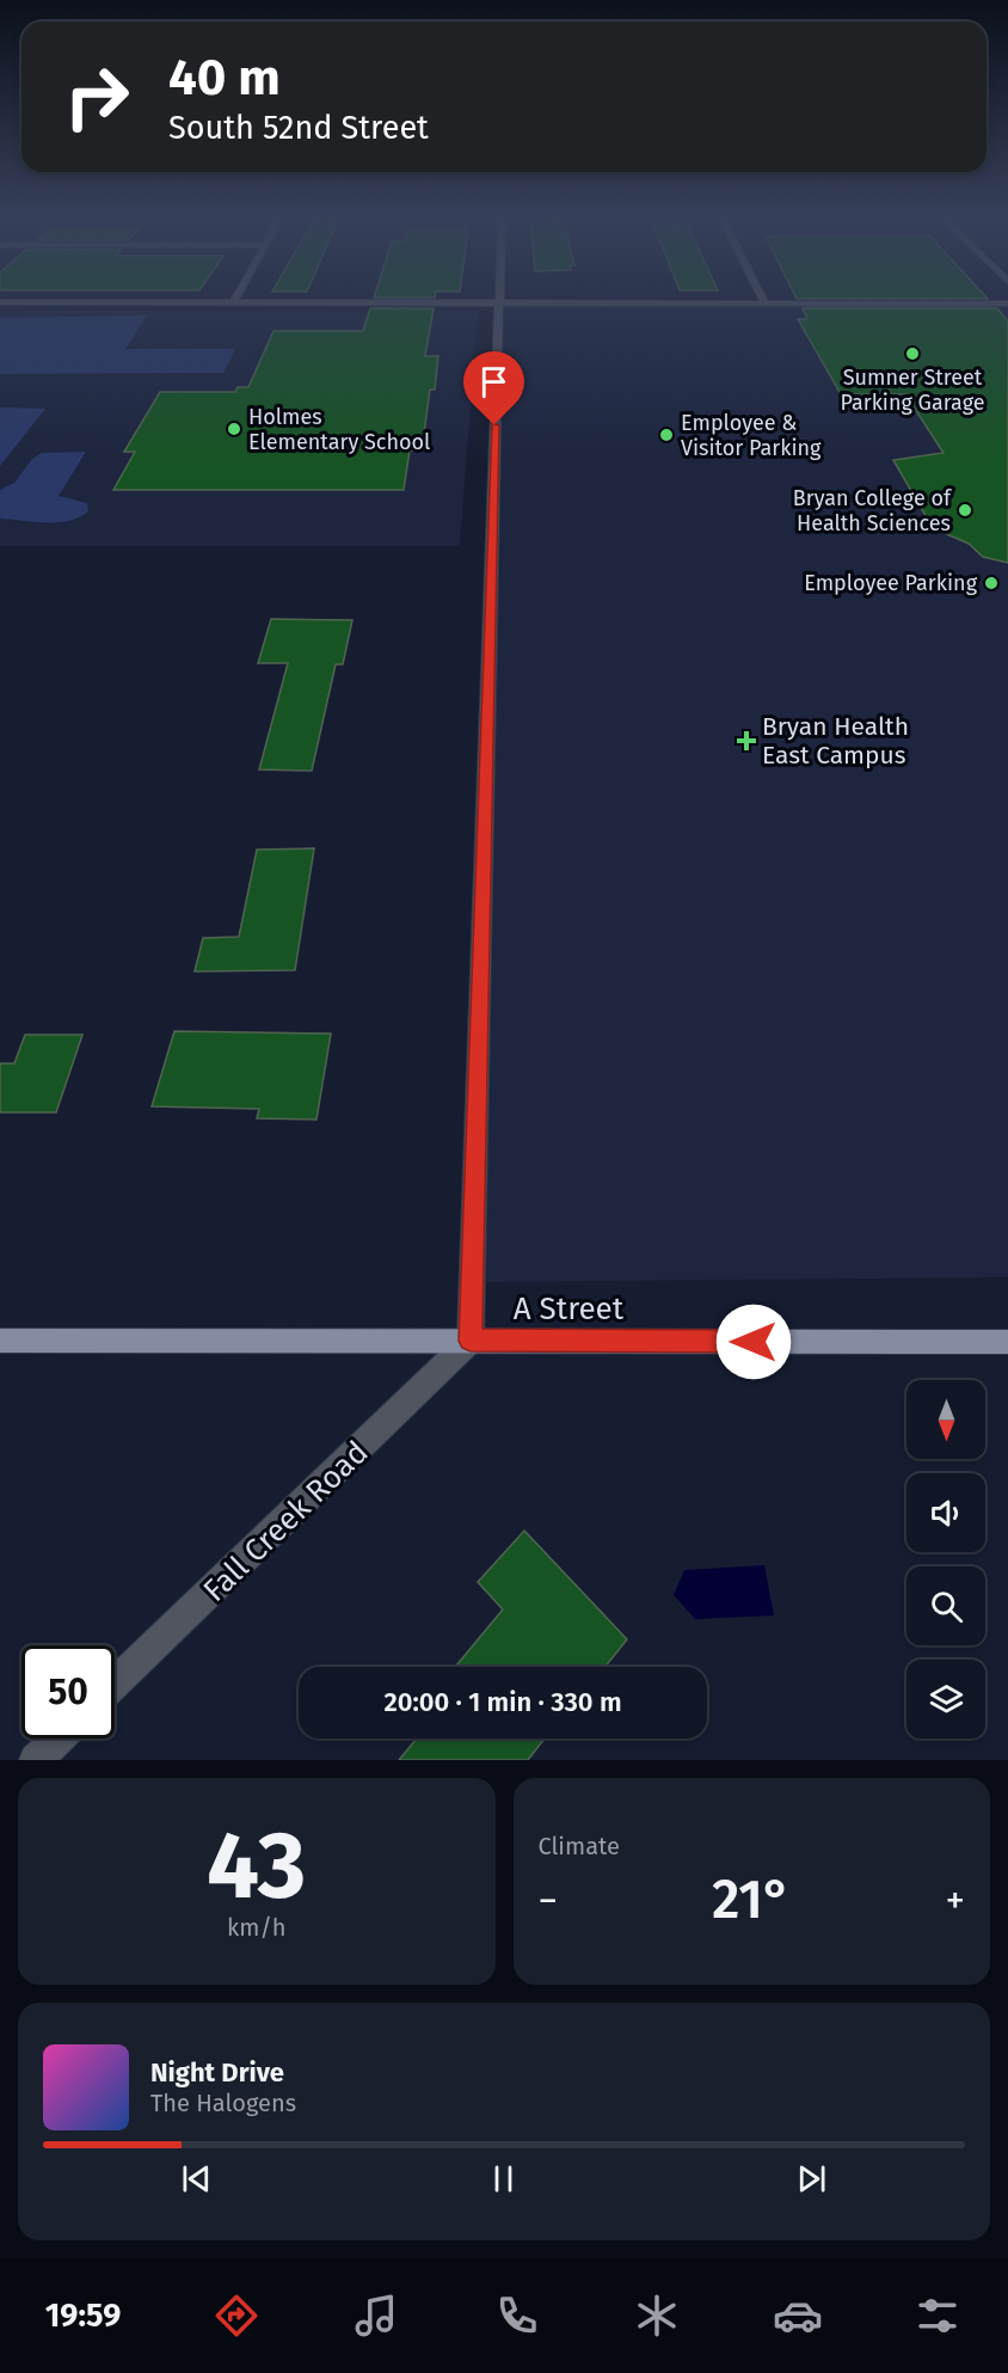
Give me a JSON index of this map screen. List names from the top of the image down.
{
  "streets": {
    "main road": ["A Street"],
    "street": ["Fall Creek Road"]
  },
  "crossings": [
    ["A Street", "Fall Creek Road"]
  ],
  "places": {
    "other": [
      "Sumner Street Parking Garage",
      "Holmes Elementary School",
      "Employee & Visitor Parking",
      "Bryan College of Health Sciences",
      "Employee Parking"
    ],
    "health": ["Bryan Health East Campus"]
  },
  "north": "bottom",
  "page": {
    "turn": ["40 m", "South 52nd Street"],
    "limit": "50",
    "trip": "20:00 · 1 min · 330 m",
    "tile": [
      ["43", "km/h"],
      "Climate"
    ],
    "heat": ["−", "21°", "+"],
    "song": ["Night Drive", "The Halogens"],
    "tabs": "19:59"
  }
}
